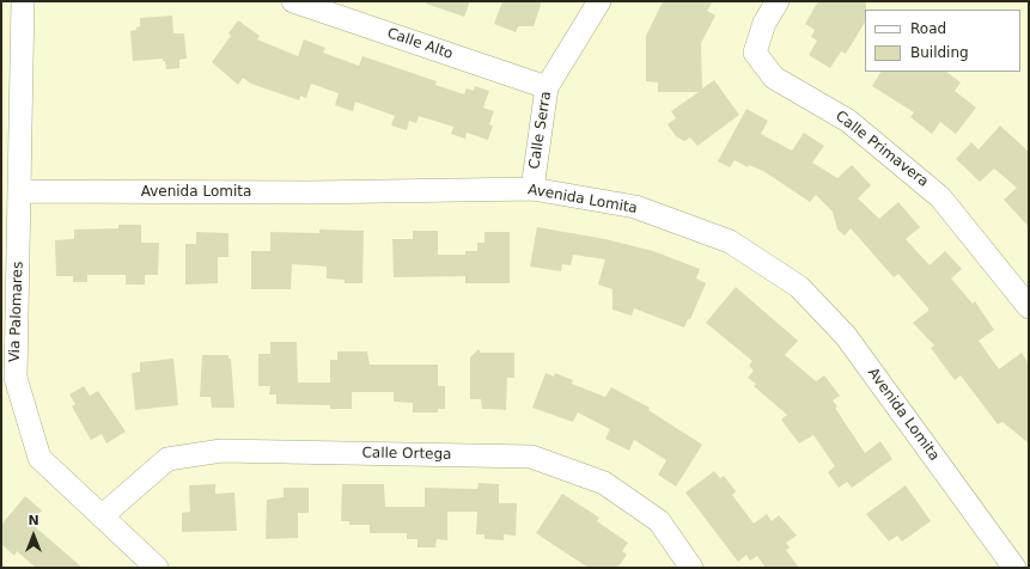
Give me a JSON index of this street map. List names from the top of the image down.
{
  "streets": {
    "street": [
      "Calle Alto",
      "Calle Serra",
      "Calle Primavera",
      "Avenida Lomita",
      "Via Palomares",
      "Calle Ortega"
    ]
  },
  "crossings": [
    ["Calle Alto", "Calle Serra"],
    ["Calle Serra", "Avenida Lomita"],
    ["Avenida Lomita", "Via Palomares"],
    ["Via Palomares", "Calle Ortega"]
  ],
  "legend": ["Road", "Building"],
  "north": "top"
}
